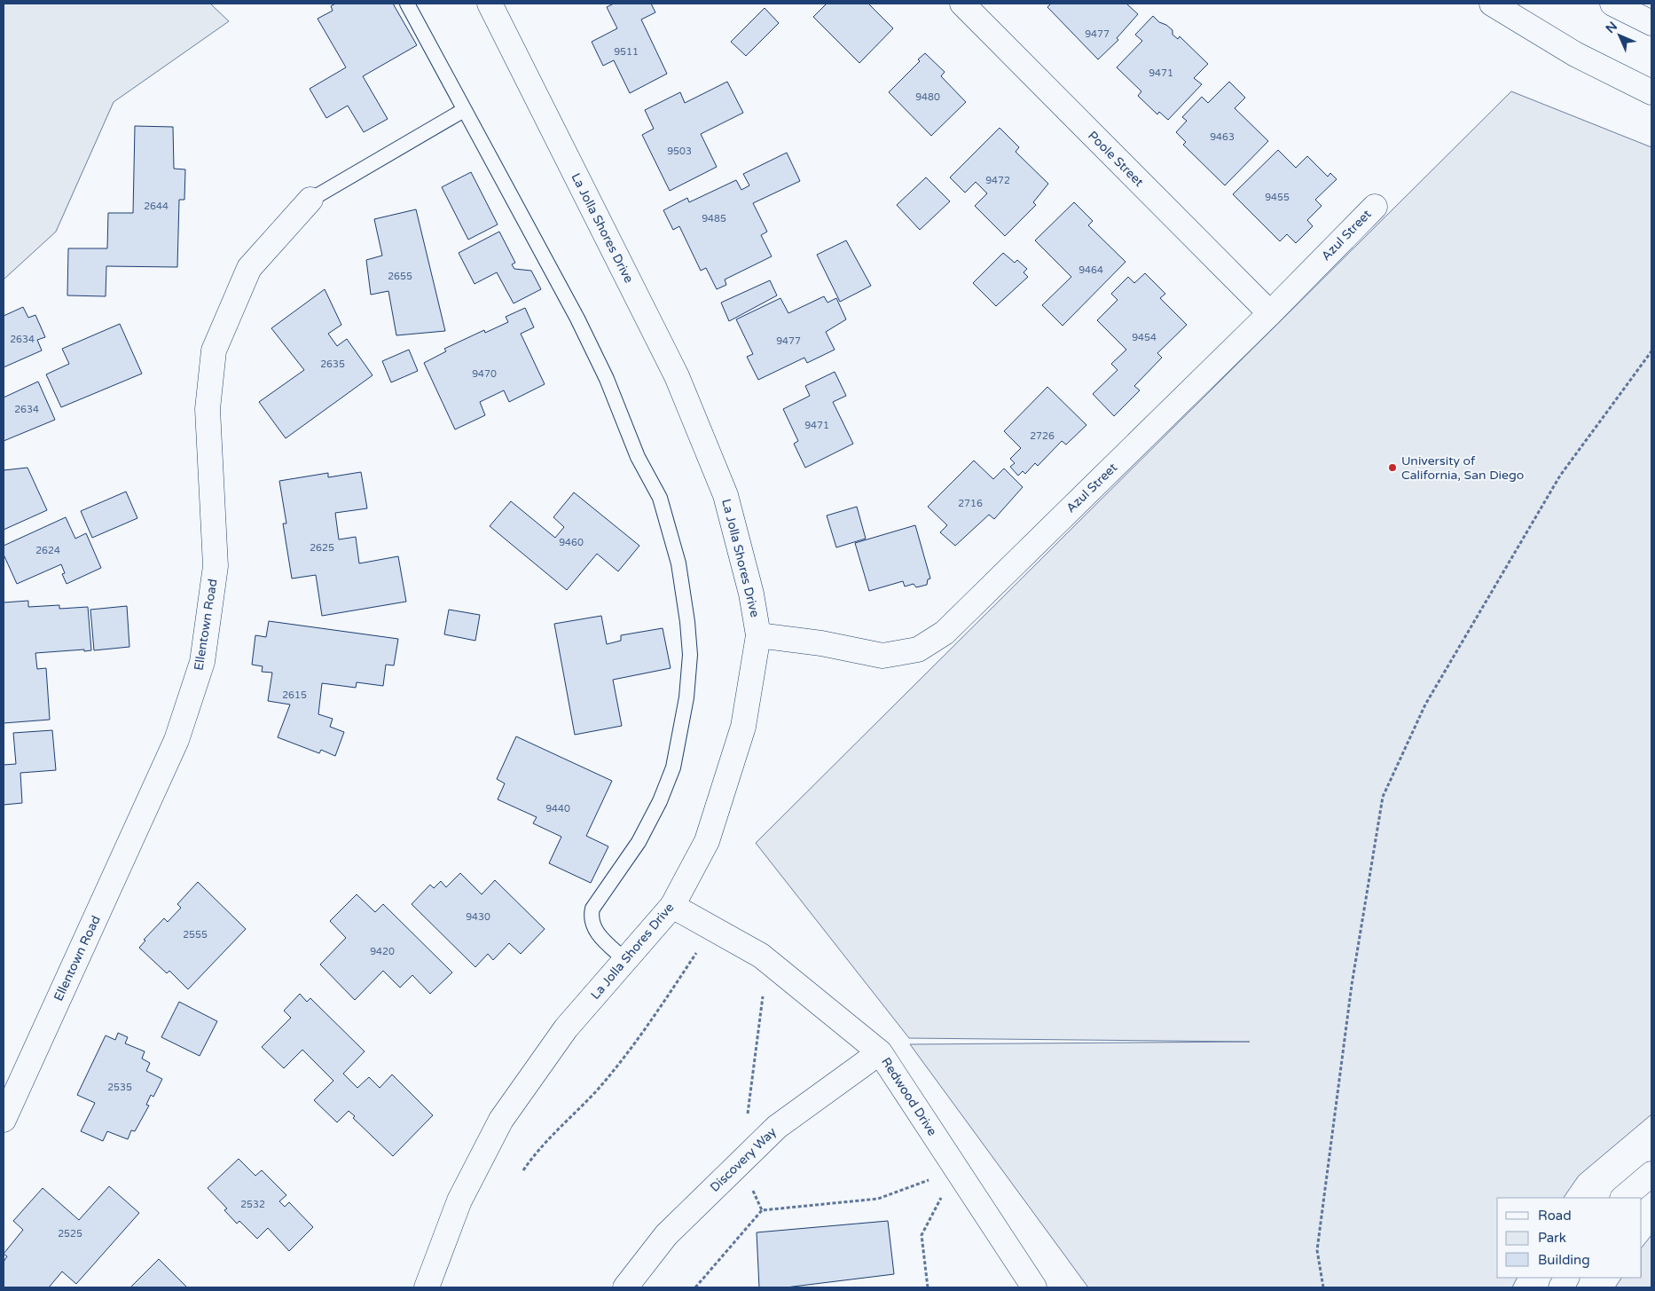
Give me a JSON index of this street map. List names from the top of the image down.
{
  "streets": {
    "street": [
      "Poole Street",
      "La Jolla Shores Drive",
      "Azul Street",
      "Ellentown Road",
      "Redwood Drive",
      "Discovery Way"
    ]
  },
  "crossings": [
    ["Poole Street", "Azul Street"],
    ["La Jolla Shores Drive", "Azul Street"],
    ["La Jolla Shores Drive", "Redwood Drive"],
    ["Redwood Drive", "Discovery Way"]
  ],
  "places": ["University of California, San Diego"],
  "house_numbers": [
    "9477",
    "9511",
    "9471",
    "9480",
    "9463",
    "9503",
    "9472",
    "9455",
    "2644",
    "9485",
    "9464",
    "2655",
    "9454",
    "2634",
    "9477",
    "2635",
    "9470",
    "2634",
    "9471",
    "2726",
    "2716",
    "9460",
    "2625",
    "2624",
    "2615",
    "9440",
    "9430",
    "2555",
    "9420",
    "2535",
    "2532",
    "2525"
  ],
  "legend": ["Road", "Park", "Building"],
  "north": "top left"
}
